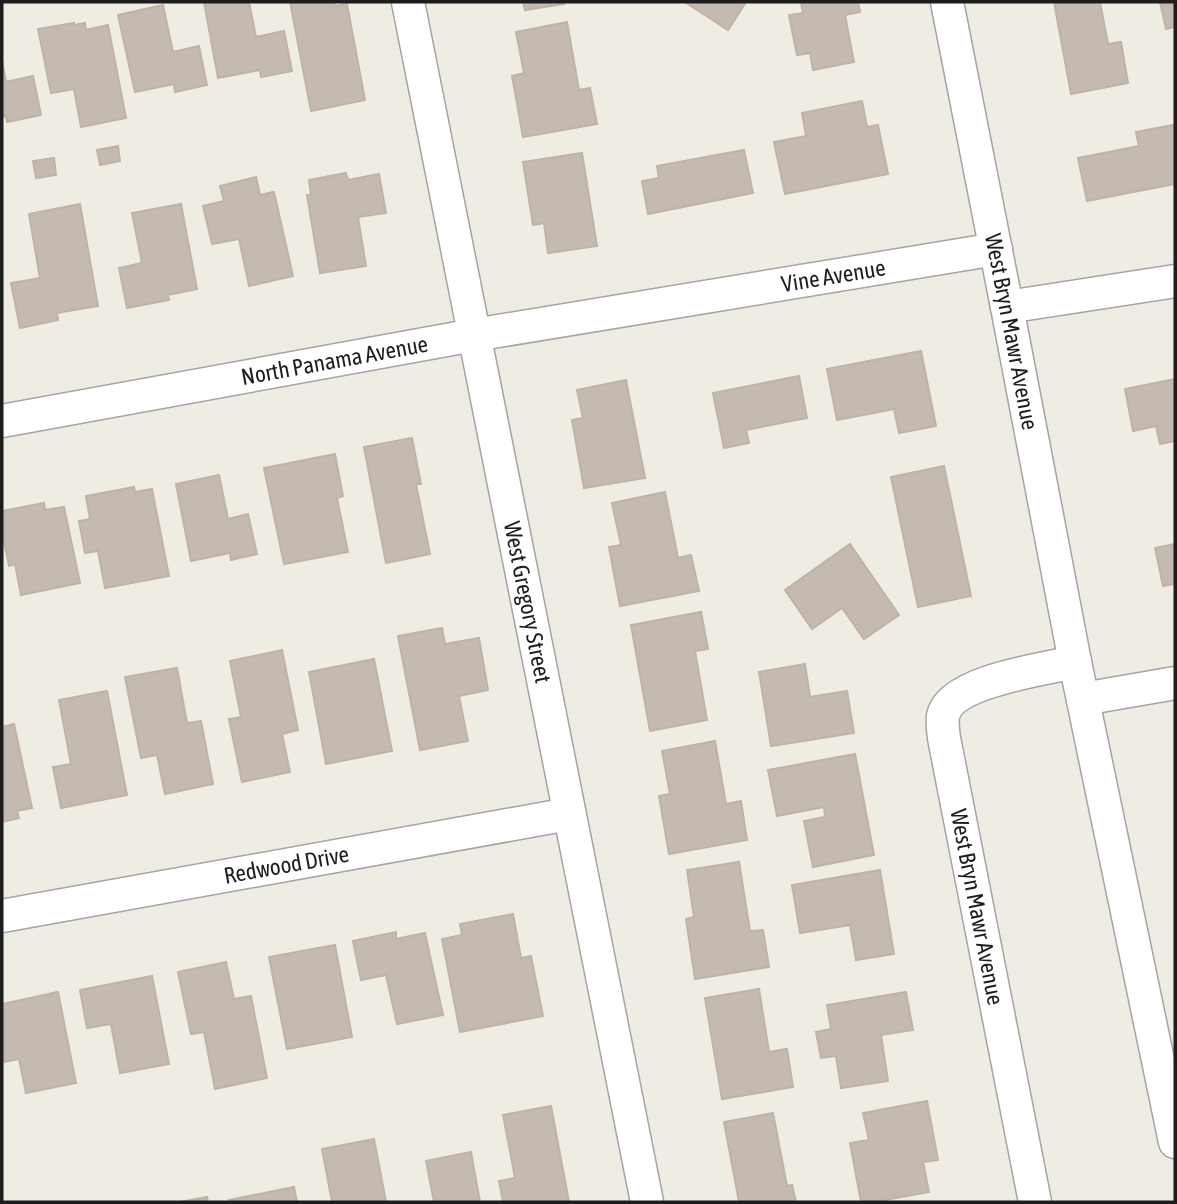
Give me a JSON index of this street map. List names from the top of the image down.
{
  "streets": {
    "street": [
      "Vine Avenue",
      "West Bryn Mawr Avenue",
      "North Panama Avenue",
      "West Gregory Street",
      "Redwood Drive"
    ]
  },
  "crossings": [
    ["Vine Avenue", "West Bryn Mawr Avenue"],
    ["Vine Avenue", "North Panama Avenue"],
    ["North Panama Avenue", "West Gregory Street"],
    ["West Gregory Street", "Redwood Drive"]
  ]
}
